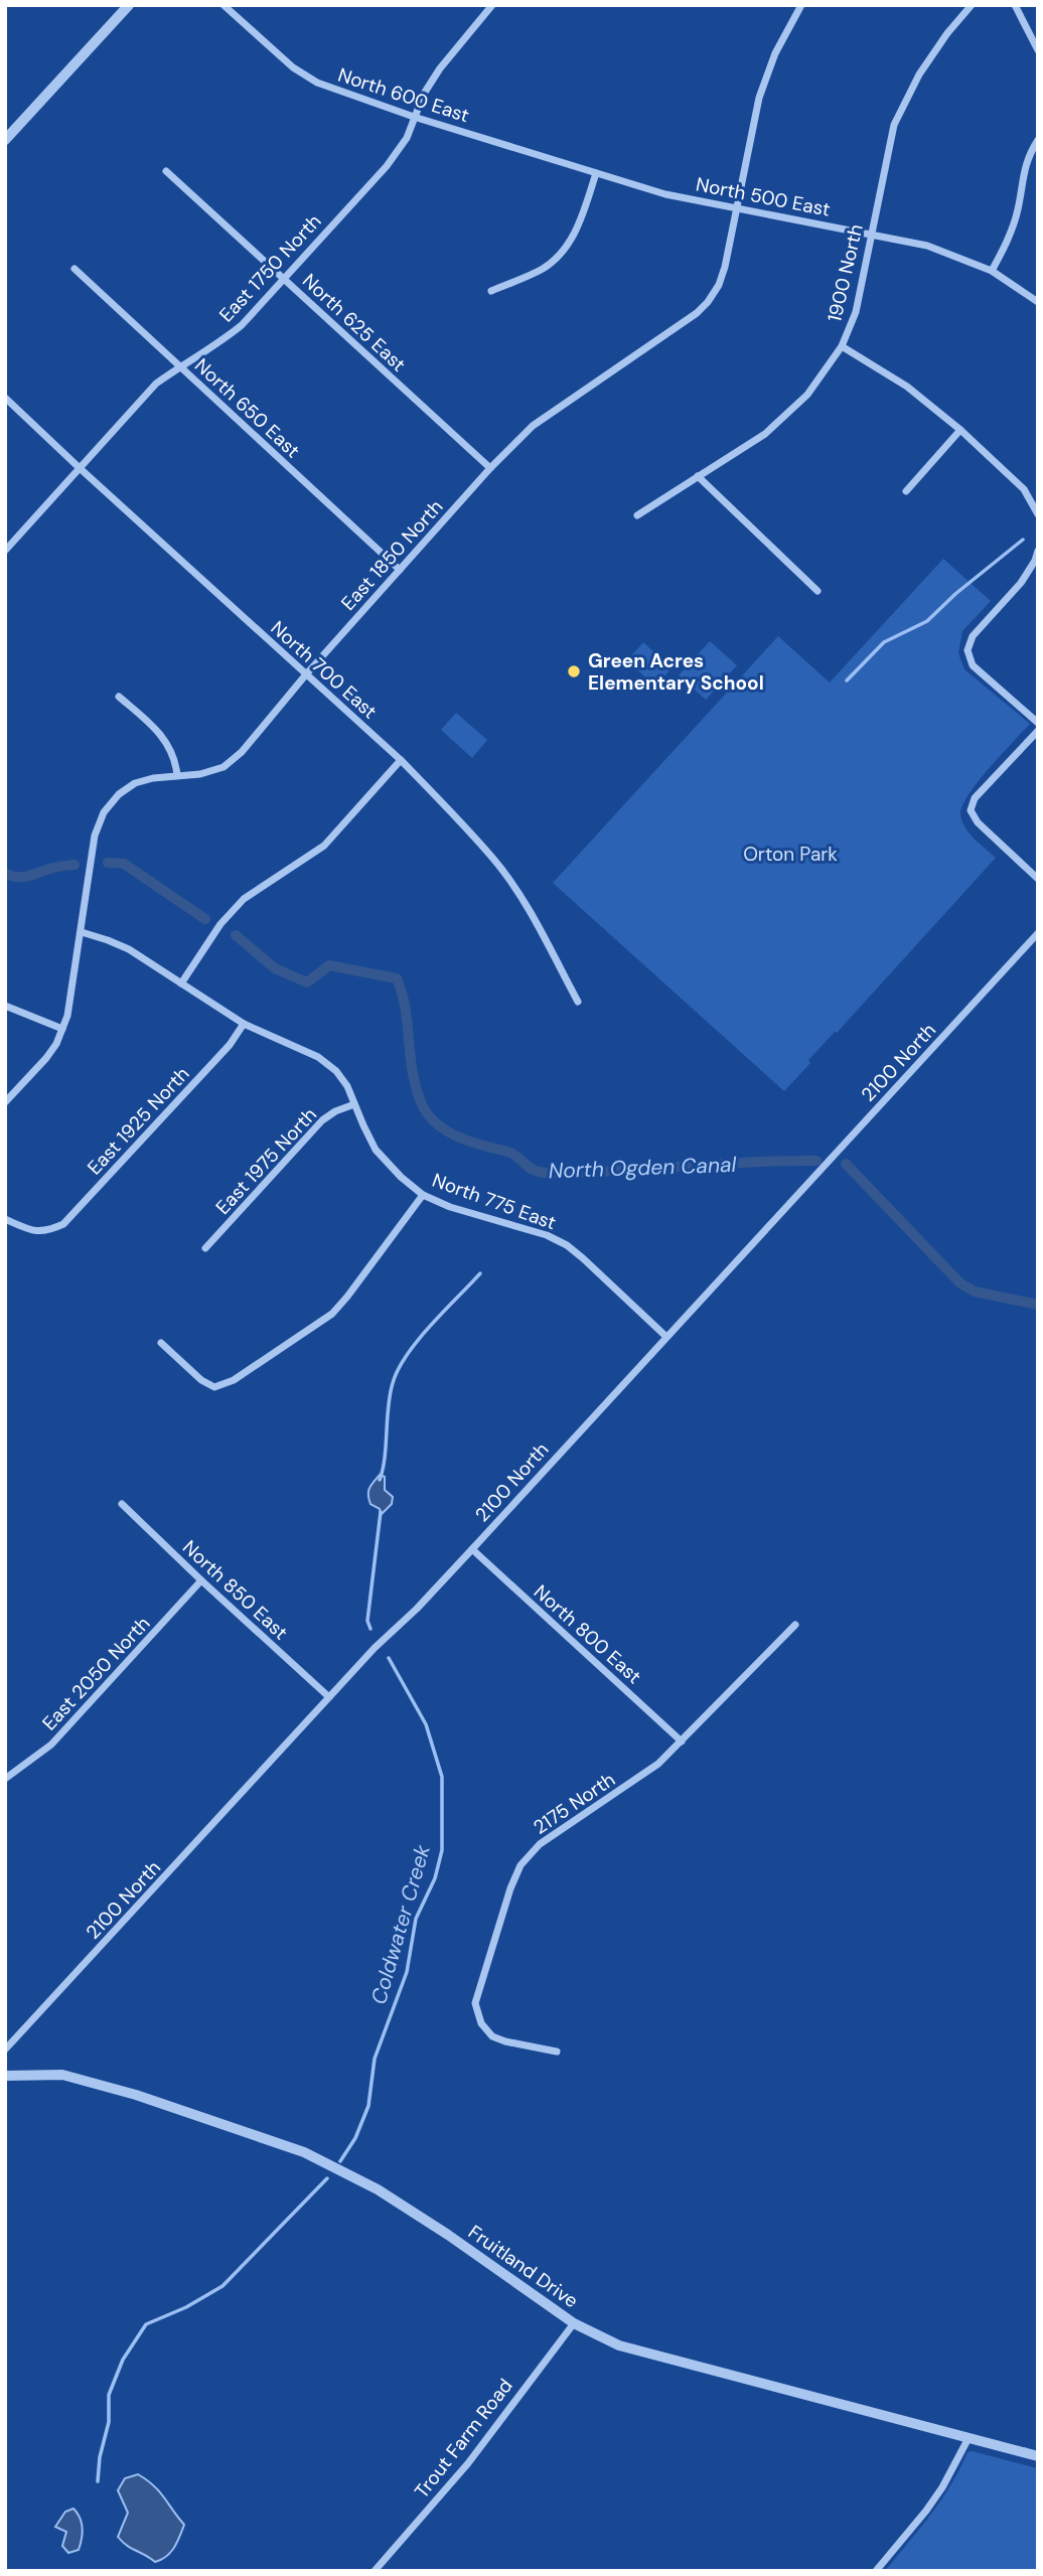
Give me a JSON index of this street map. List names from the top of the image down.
{
  "streets": {
    "street": [
      "North 600 East",
      "North 500 East",
      "East 1750 North",
      "1900 North",
      "North 625 East",
      "North 650 East",
      "East 1850 North",
      "North 700 East",
      "2100 North",
      "East 1925 North",
      "East 1975 North",
      "North 775 East",
      "North 850 East",
      "North 800 East",
      "East 2050 North",
      "2175 North",
      "Fruitland Drive",
      "Trout Farm Road"
    ]
  },
  "crossings": [
    ["North 600 East", "North 500 East"],
    ["North 600 East", "East 1750 North"],
    ["North 500 East", "1900 North"],
    ["North 500 East", "East 1850 North"],
    ["East 1750 North", "North 625 East"],
    ["East 1750 North", "North 650 East"],
    ["East 1750 North", "North 700 East"],
    ["North 625 East", "East 1850 North"],
    ["North 650 East", "East 1850 North"],
    ["East 1850 North", "North 700 East"],
    ["East 1850 North", "North 775 East"],
    ["2100 North", "North 775 East"],
    ["2100 North", "North 850 East"],
    ["2100 North", "North 800 East"],
    ["East 1925 North", "North 775 East"],
    ["East 1975 North", "North 775 East"],
    ["North 850 East", "East 2050 North"],
    ["North 800 East", "2175 North"],
    ["Fruitland Drive", "Trout Farm Road"]
  ],
  "water": ["North Ogden Canal", "Coldwater Creek"],
  "parks": ["Orton Park"],
  "places": ["Green Acres Elementary School"]
}
